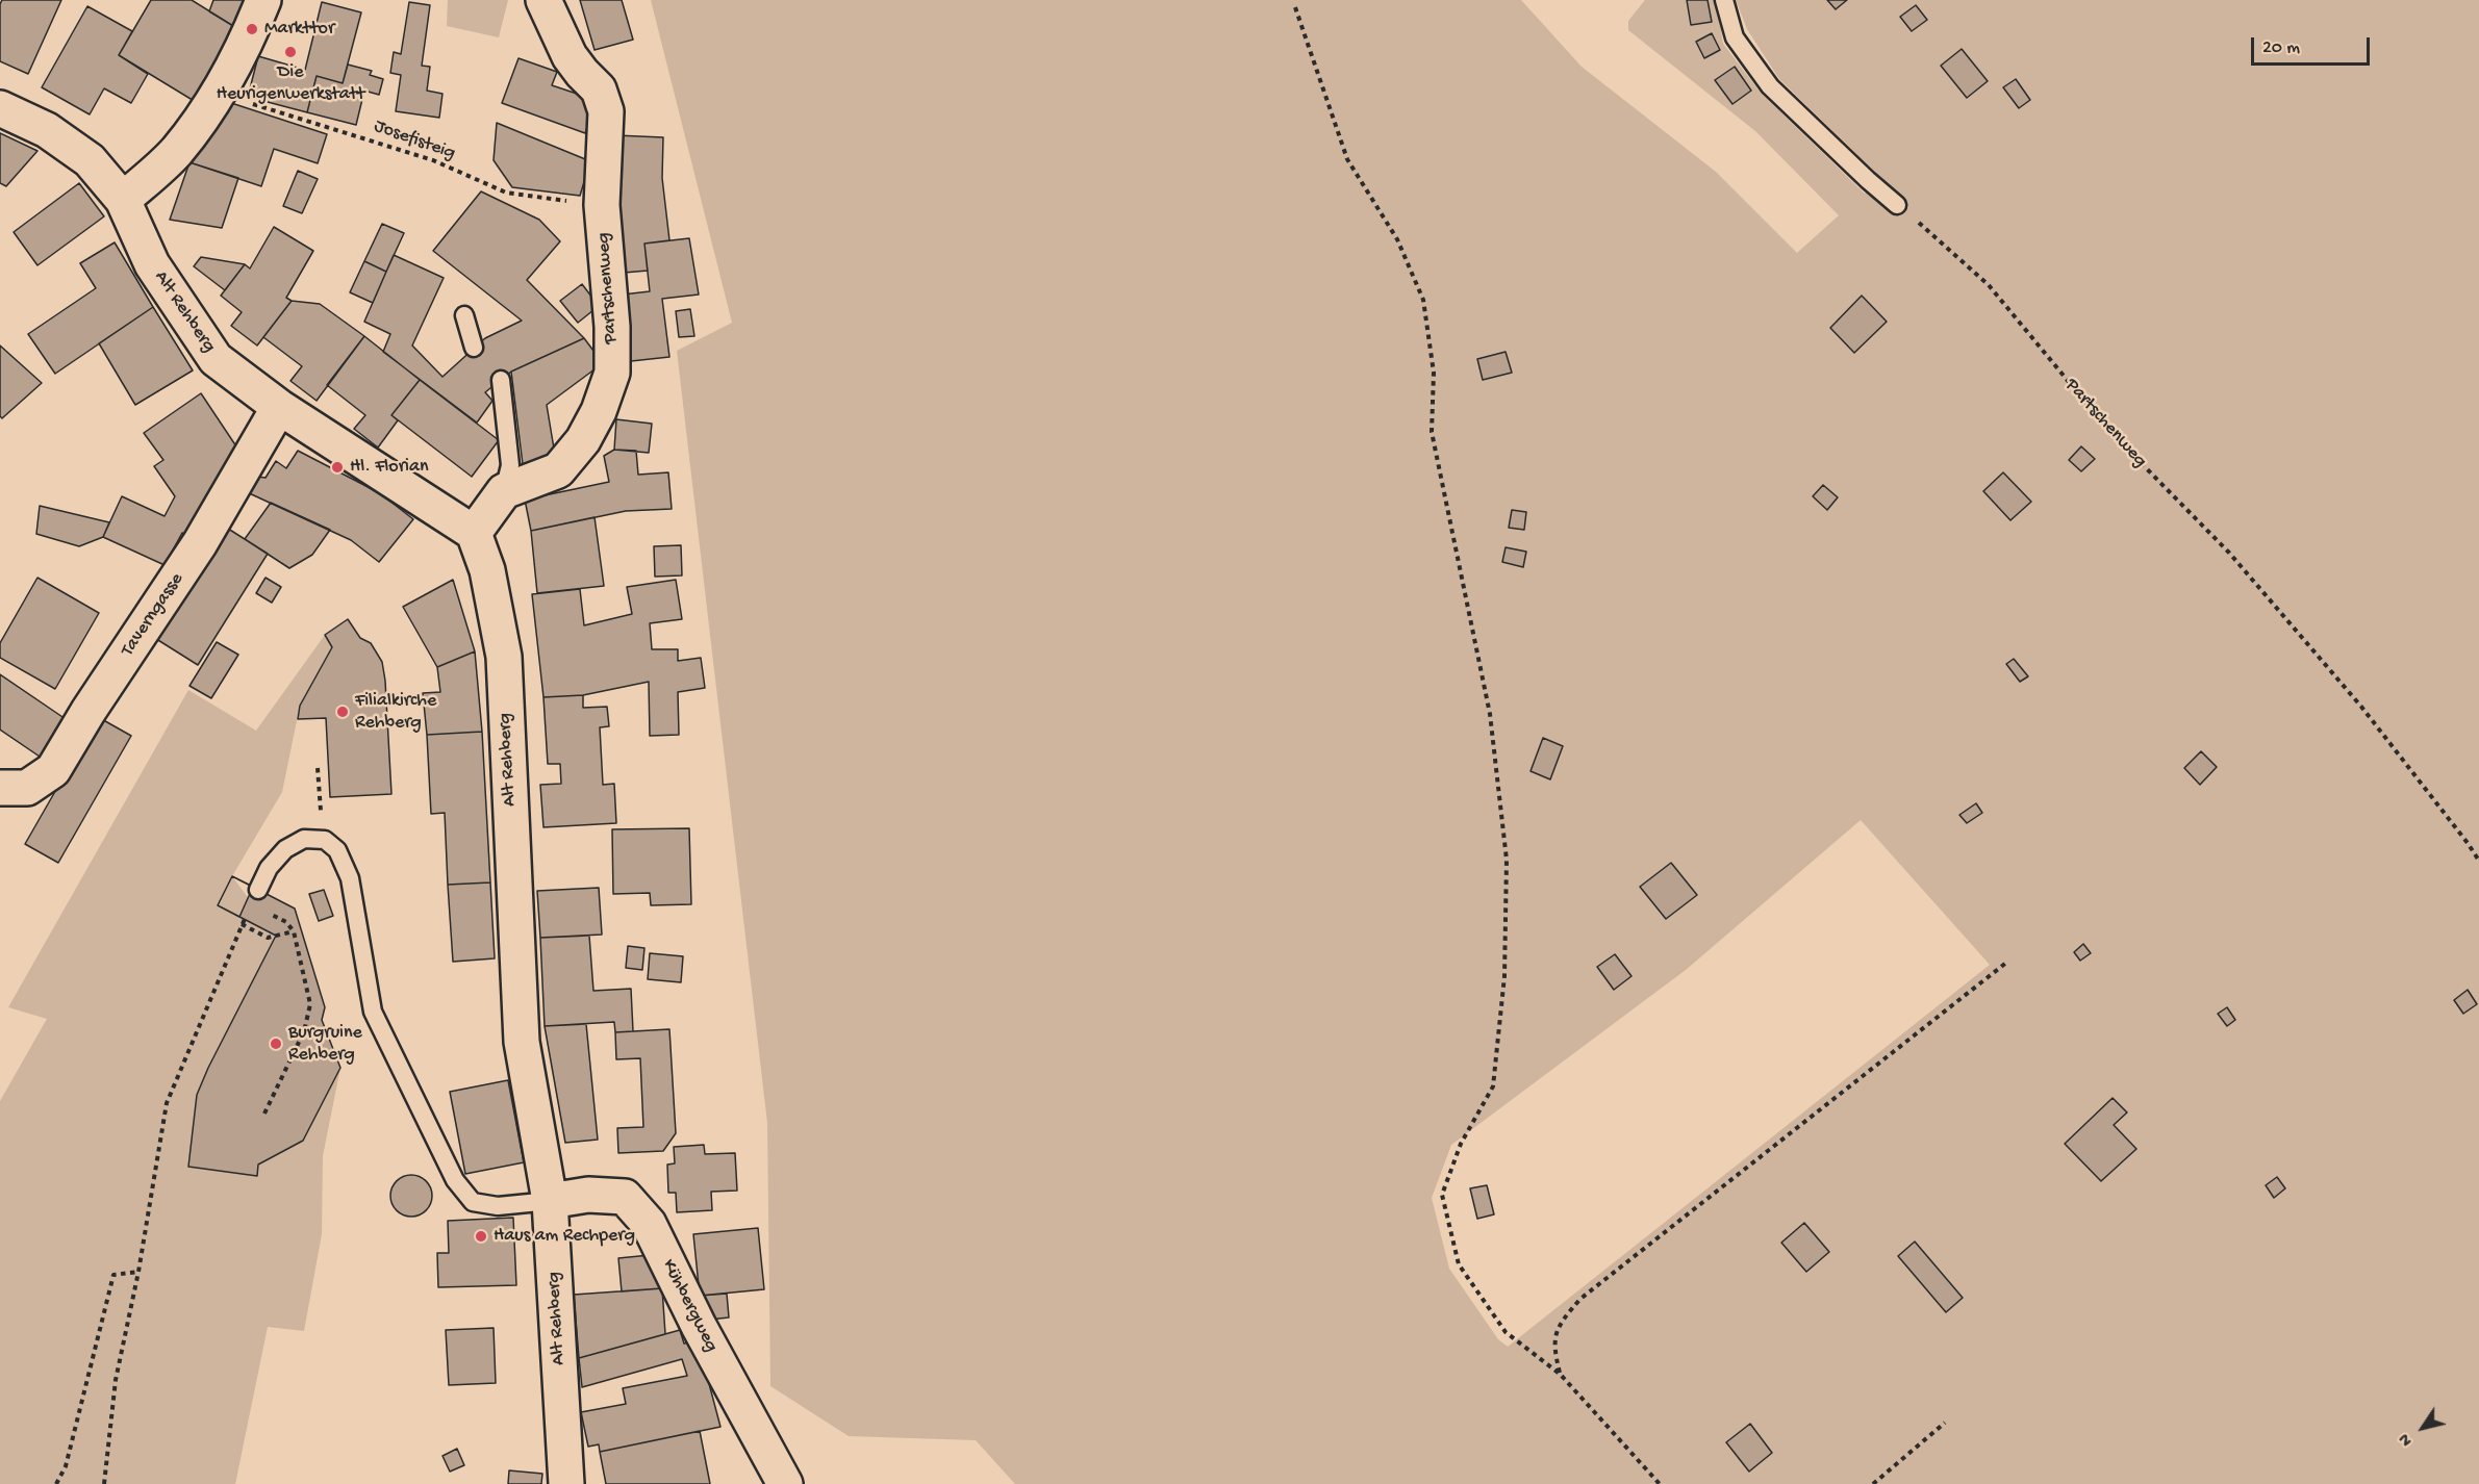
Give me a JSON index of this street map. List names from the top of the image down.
{
  "streets": {
    "street": [
      "Partschenweg",
      "Alt Rehberg",
      "Taverngasse",
      "Kühbergweg"
    ],
    "path": ["Josefisteig"]
  },
  "crossings": [
    ["Josefisteig", "Partschenweg"],
    ["Alt Rehberg", "Taverngasse"],
    ["Alt Rehberg", "Kühbergweg"]
  ],
  "places": [
    "Markttor",
    "Die Heurigenwerkstatt",
    "Hl. Florian",
    "Filialkirche Rehberg",
    "Burgruine Rehberg",
    "Haus am Rechperg"
  ],
  "scale_bar": "20 m",
  "north": "bottom left"
}
